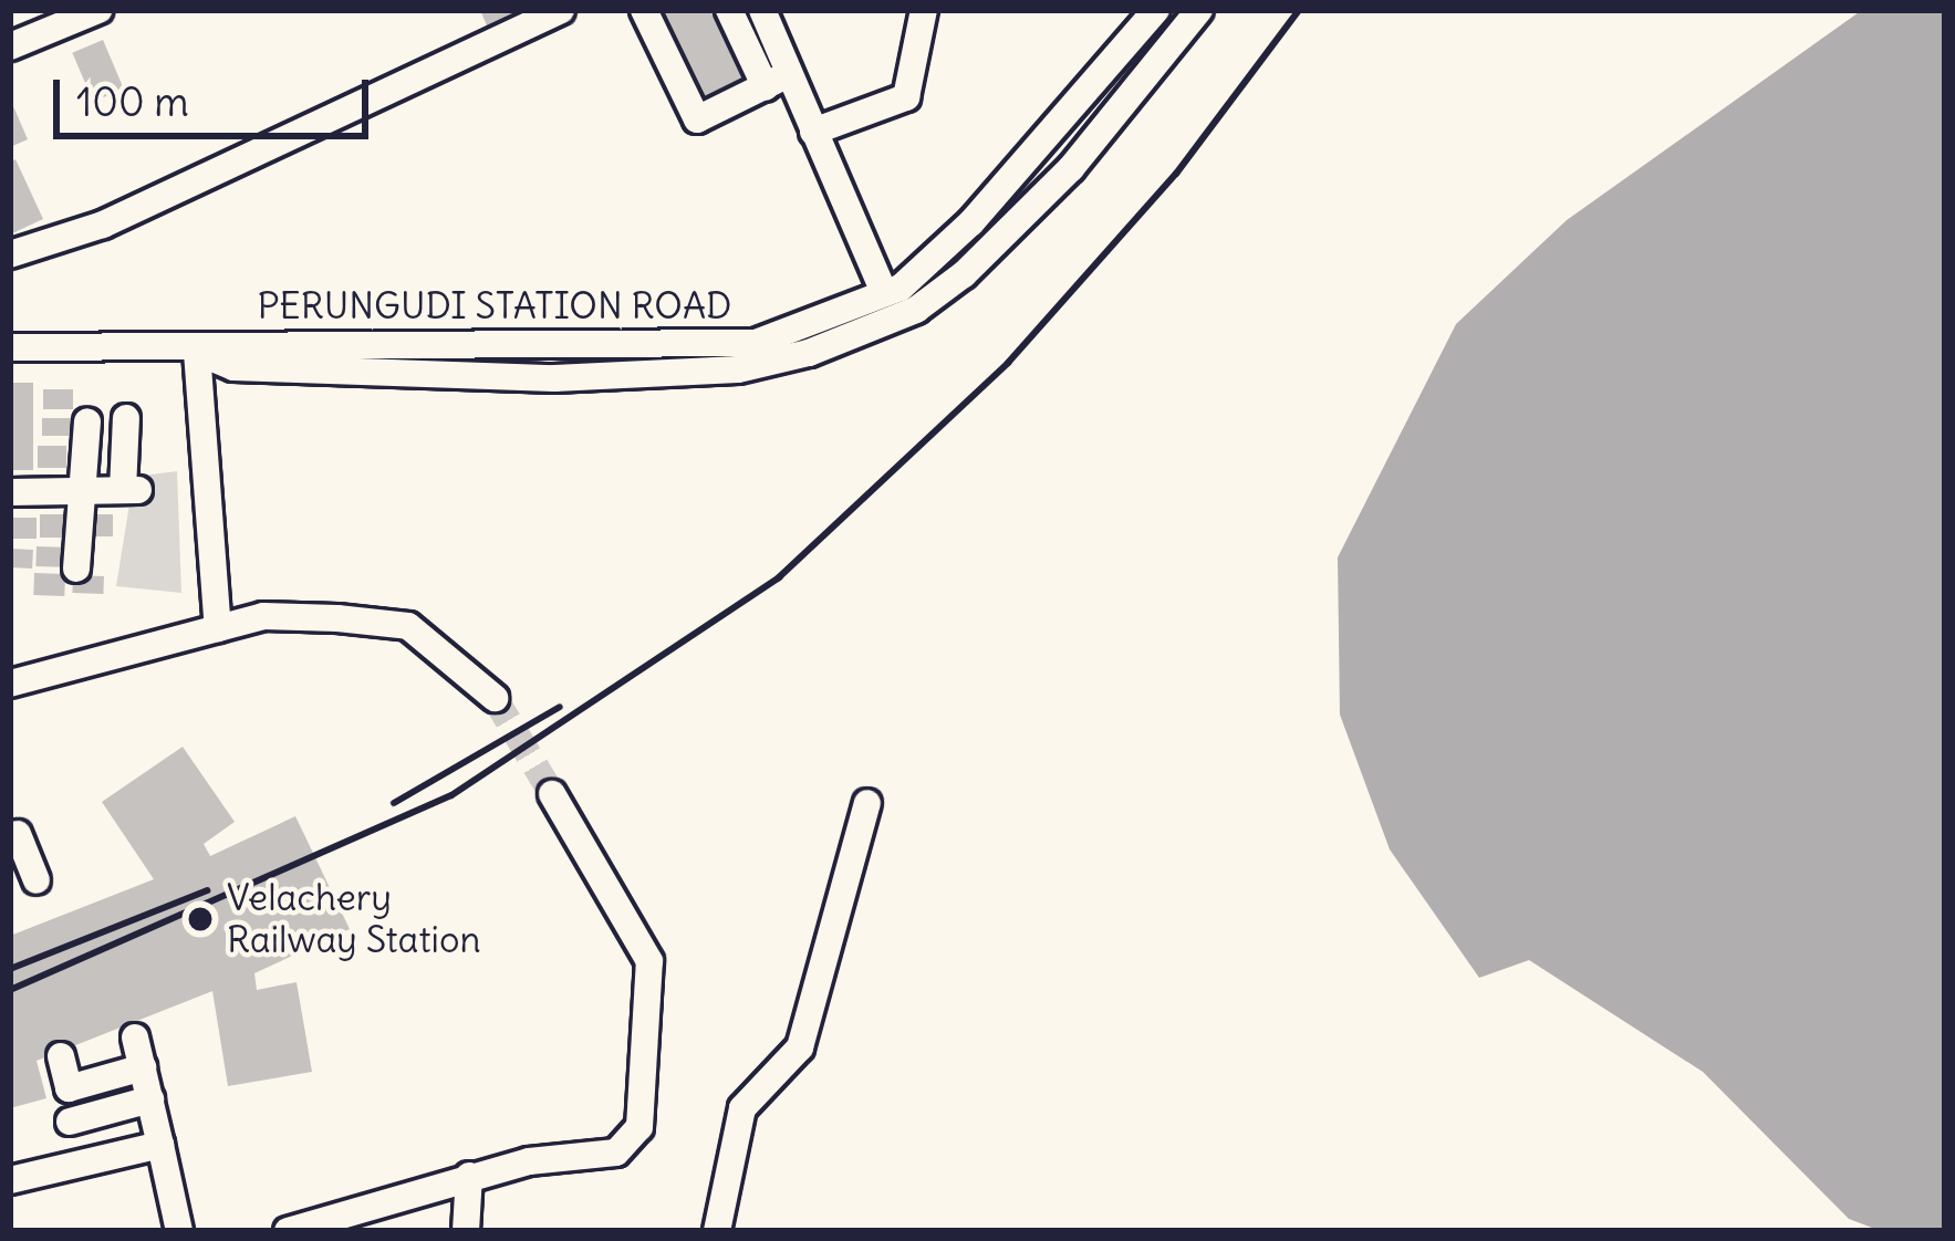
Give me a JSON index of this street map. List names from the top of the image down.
{
  "streets": {
    "street": ["PERUNGUDI STATION ROAD"]
  },
  "places": ["Velachery Railway Station"],
  "scale_bar": "100 m"
}
